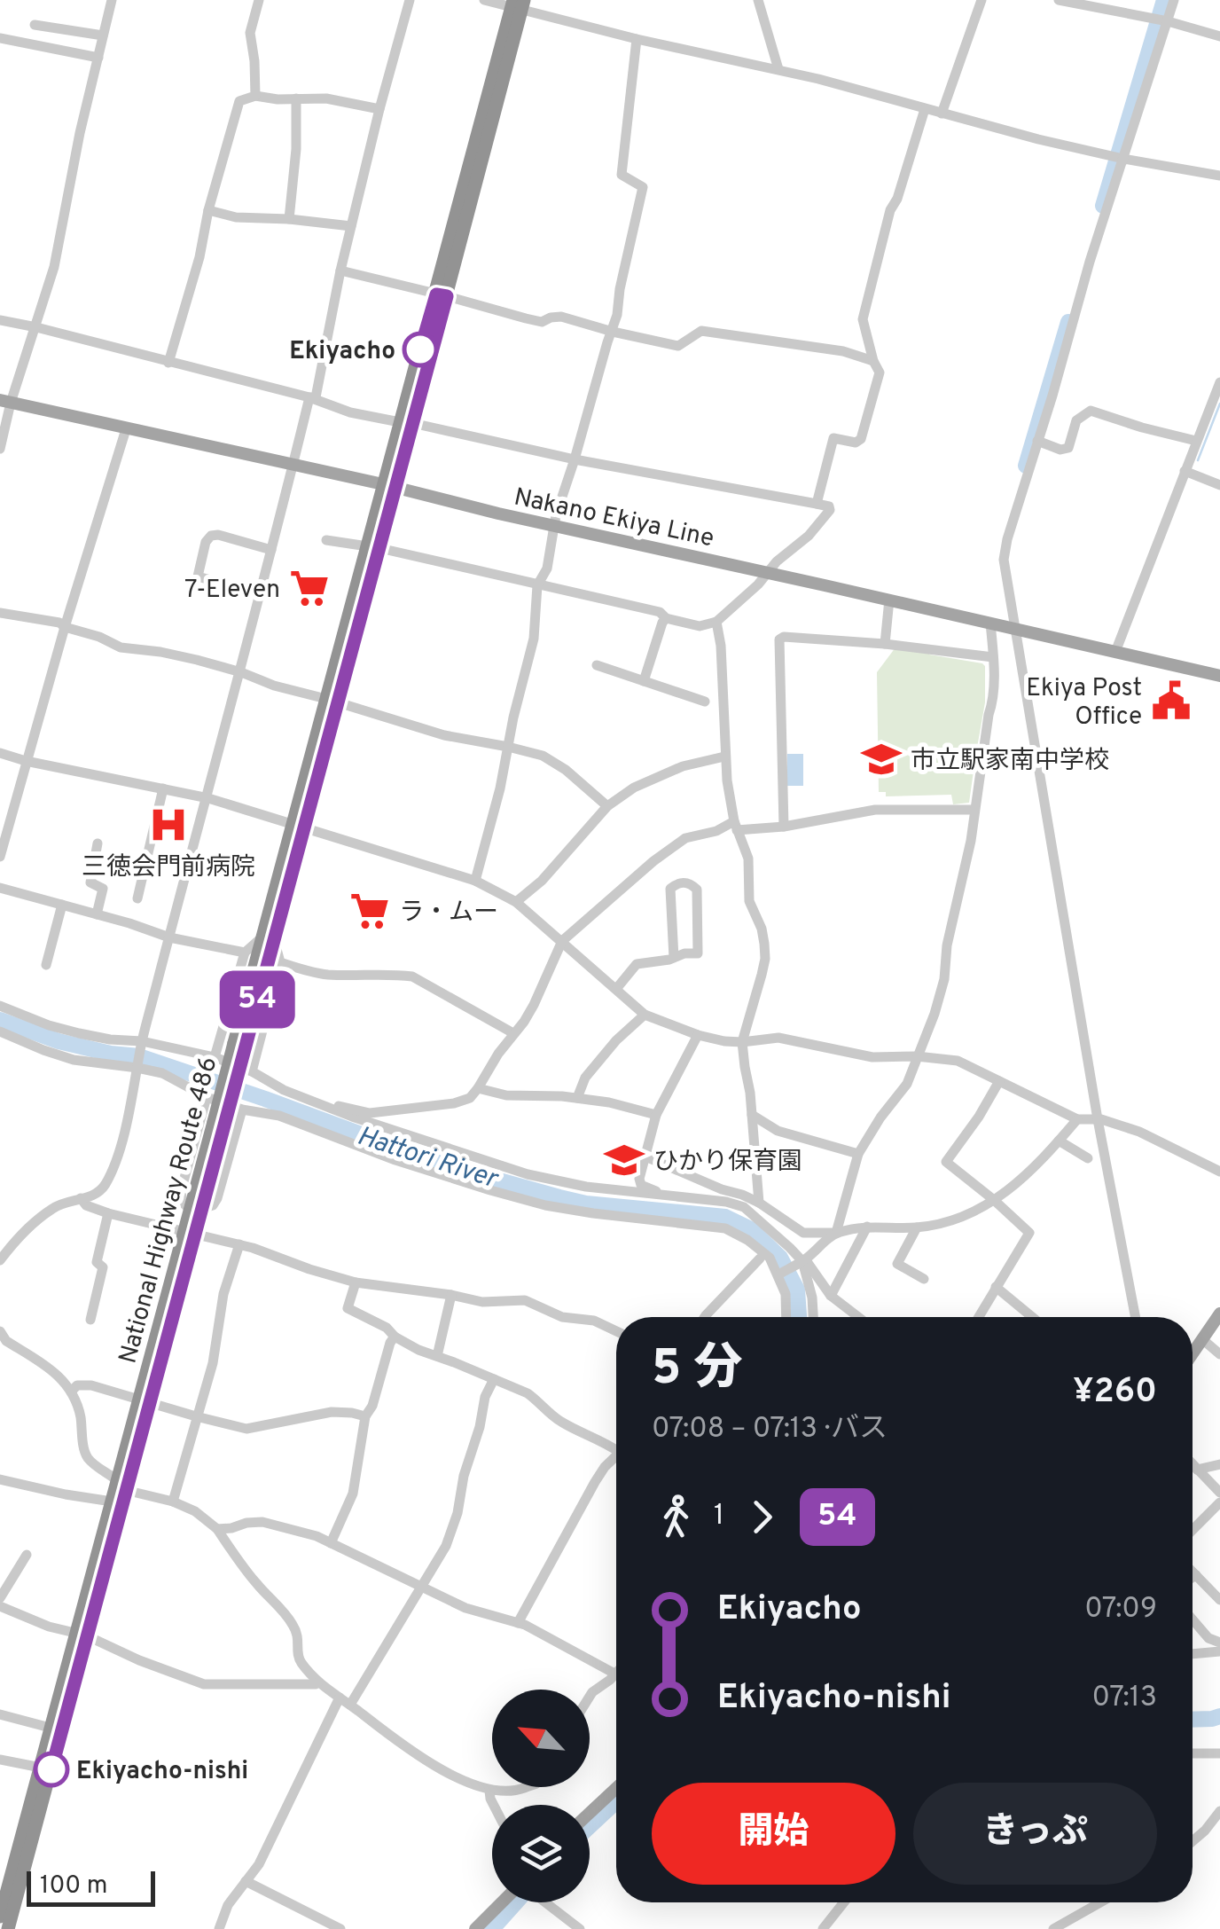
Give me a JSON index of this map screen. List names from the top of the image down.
{
  "streets": {
    "highway": ["National Highway Route 486"],
    "main road": ["Nakano Ekiya Line"]
  },
  "crossings": [
    ["Nakano Ekiya Line", "National Highway Route 486"]
  ],
  "water": ["Hattori River"],
  "places": {
    "other": ["Ekiyacho", "Ekiyacho-nishi"],
    "supermarket": ["7-Eleven", "ラ・ムー"],
    "public building": ["Ekiya Post Office"],
    "school or university": ["市立駅家南中学校", "ひかり保育園"],
    "hospital": ["三徳会門前病院"]
  },
  "lines": ["bus line 54"],
  "scale_bar": "100 m",
  "north": "top left",
  "page": {
    "on_map": "54",
    "heading": ["5 分", "07:08 – 07:13 · バス", "¥260"],
    "legs": ["1", "54"],
    "list": [
      {
        "name": "Ekiyacho",
        "value": "07:09"
      },
      {
        "name": "Ekiyacho-nishi",
        "value": "07:13"
      }
    ],
    "buttons": ["開始", "きっぷ"],
    "scale": "100 m"
  }
}
